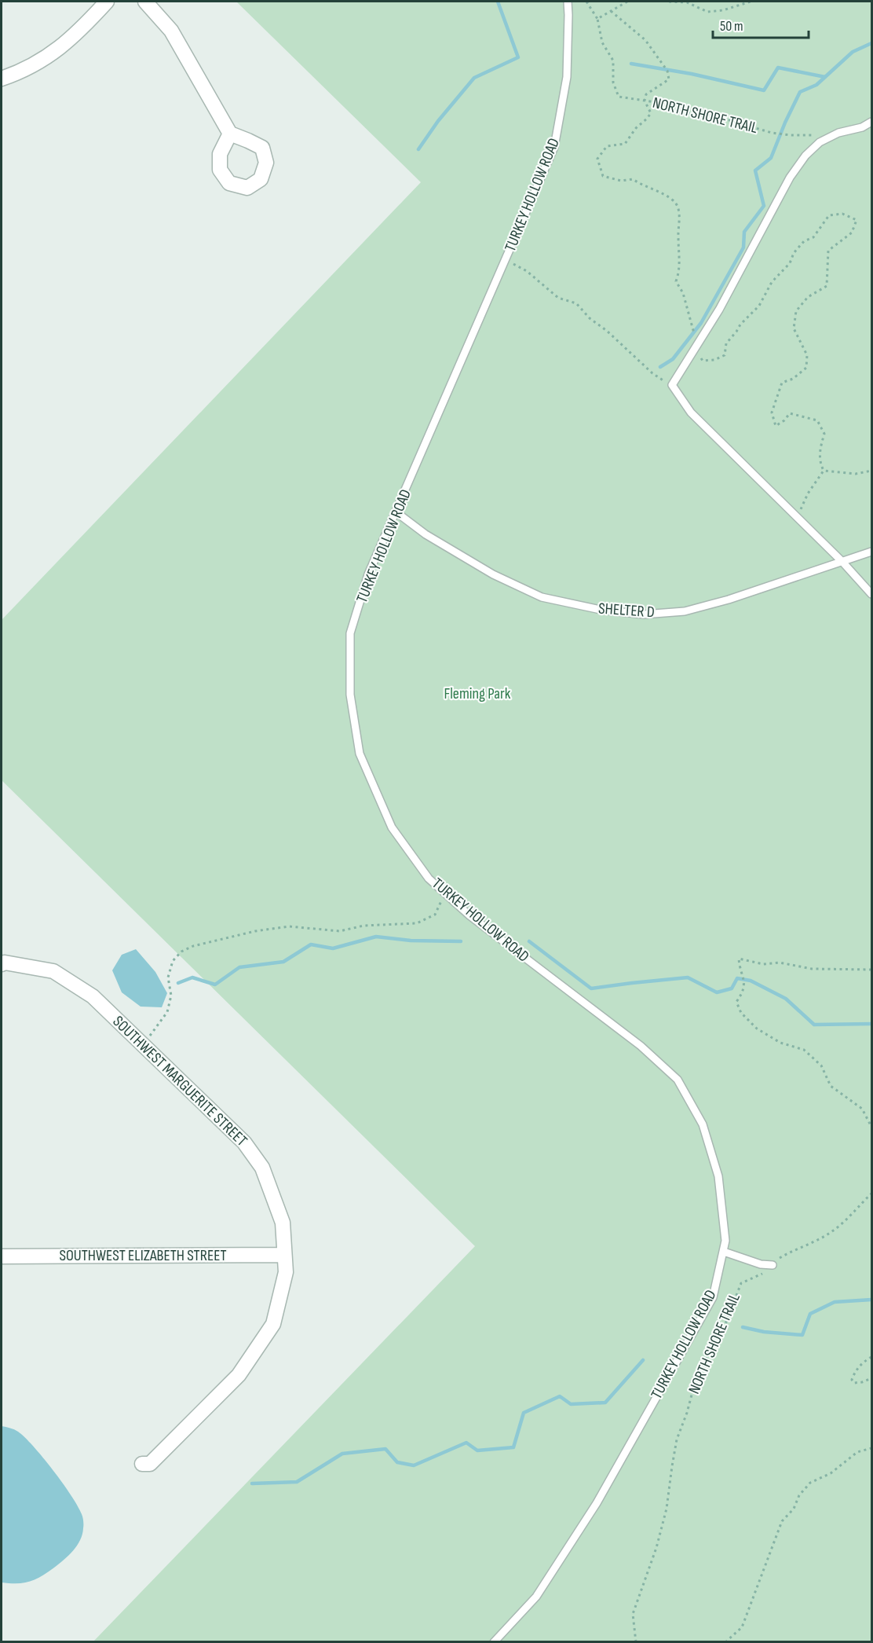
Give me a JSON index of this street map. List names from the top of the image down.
{
  "streets": {
    "street": ["SOUTHWEST MARGUERITE STREET", "SOUTHWEST ELIZABETH STREET"],
    "lane": ["TURKEY HOLLOW ROAD", "SHELTER D"],
    "path": ["NORTH SHORE TRAIL"]
  },
  "crossings": [
    ["TURKEY HOLLOW ROAD", "SHELTER D"],
    ["SOUTHWEST MARGUERITE STREET", "SOUTHWEST ELIZABETH STREET"]
  ],
  "parks": ["Fleming Park"],
  "scale_bar": "50 m"
}
